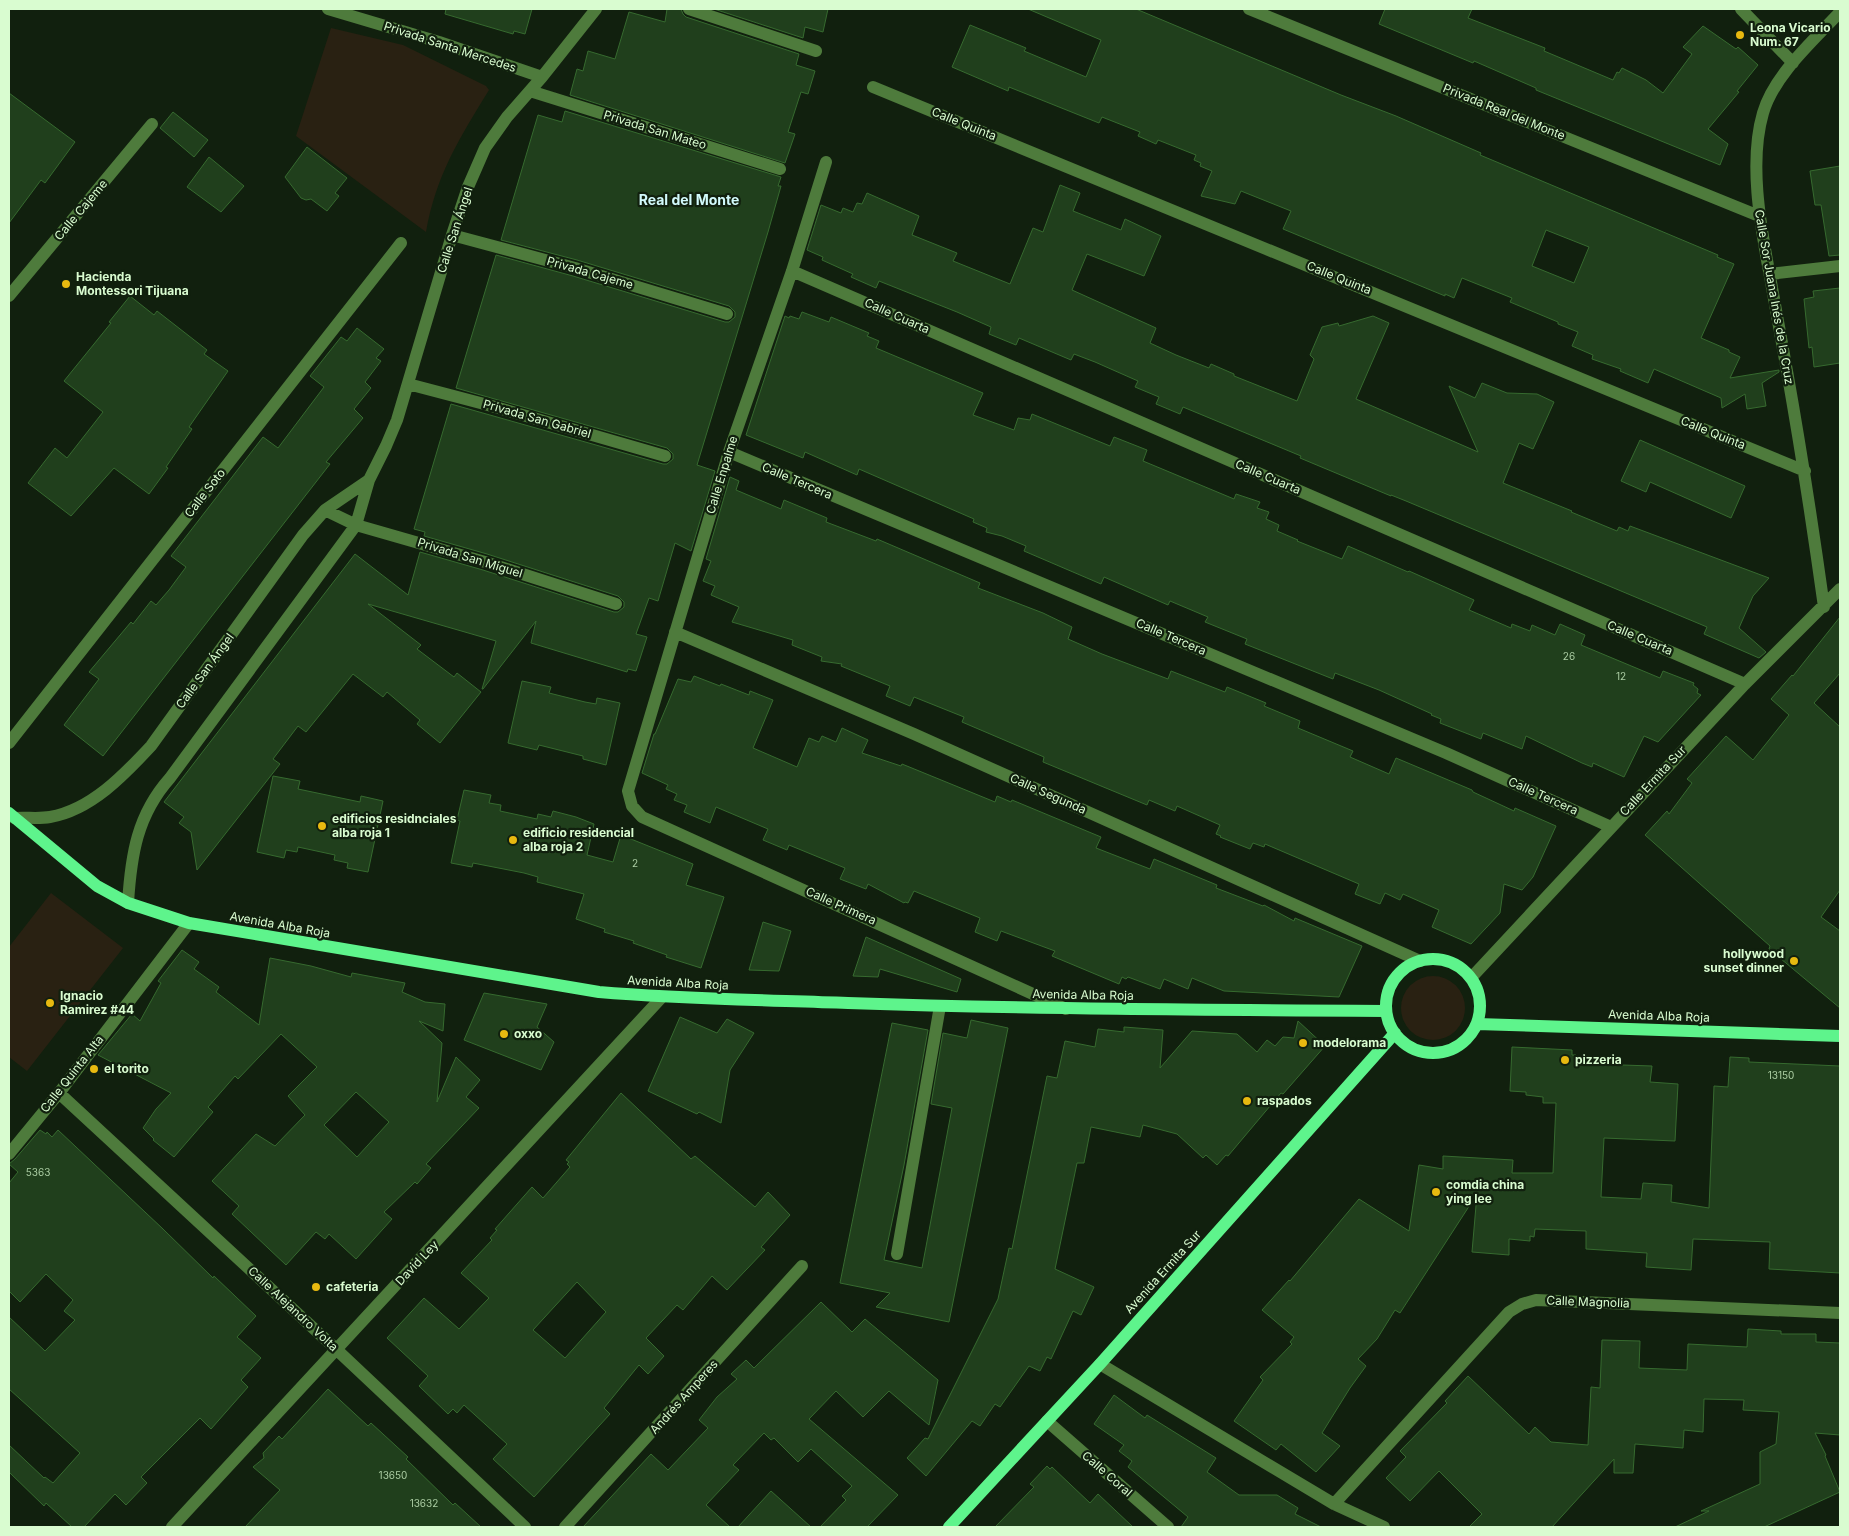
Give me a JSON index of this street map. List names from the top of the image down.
{
  "streets": {
    "main road": ["Avenida Alba Roja", "Avenida Ermita Sur"],
    "street": [
      "Privada Santa Mercedes",
      "Privada Real del Monte",
      "Calle Quinta",
      "Privada San Mateo",
      "Calle Cajeme",
      "Calle San Ángel",
      "Privada Cajeme",
      "Calle Sor Juana Inés de la Cruz",
      "Calle Cuarta",
      "Privada San Gabriel",
      "Calle Enpalme",
      "Calle Tercera",
      "Calle Soto",
      "Privada San Miguel",
      "Calle Ermita Sur",
      "Calle Segunda",
      "Calle Primera",
      "Calle Quinta Alta",
      "David Ley",
      "Calle Magnolia",
      "Calle Alejandro Volta",
      "Andrés Amperes",
      "Calle Coral"
    ]
  },
  "crossings": [
    ["Privada Santa Mercedes", "Calle San Ángel"],
    ["Privada Real del Monte", "Calle Sor Juana Inés de la Cruz"],
    ["Calle Quinta", "Calle Sor Juana Inés de la Cruz"],
    ["Privada San Mateo", "Calle San Ángel"],
    ["Calle San Ángel", "Privada Cajeme"],
    ["Calle San Ángel", "Privada San Gabriel"],
    ["Calle San Ángel", "Privada San Miguel"],
    ["Calle San Ángel", "Avenida Alba Roja"],
    ["Calle Sor Juana Inés de la Cruz", "Calle Ermita Sur"],
    ["Calle Cuarta", "Calle Enpalme"],
    ["Calle Cuarta", "Calle Ermita Sur"],
    ["Calle Enpalme", "Calle Tercera"],
    ["Calle Enpalme", "Calle Segunda"],
    ["Calle Enpalme", "Calle Primera"],
    ["Calle Tercera", "Calle Ermita Sur"],
    ["Calle Ermita Sur", "Calle Segunda"],
    ["Calle Ermita Sur", "Avenida Alba Roja"],
    ["Calle Ermita Sur", "Avenida Ermita Sur"],
    ["Calle Segunda", "Avenida Alba Roja"],
    ["Calle Segunda", "Avenida Ermita Sur"],
    ["Calle Primera", "Avenida Alba Roja"],
    ["Avenida Alba Roja", "Calle Quinta Alta"],
    ["Avenida Alba Roja", "David Ley"],
    ["Avenida Alba Roja", "Avenida Ermita Sur"],
    ["Calle Quinta Alta", "Calle Alejandro Volta"],
    ["David Ley", "Calle Alejandro Volta"],
    ["Avenida Ermita Sur", "Calle Coral"]
  ],
  "districts": ["Real del Monte"],
  "places": [
    "Leona Vicario Num. 67",
    "Hacienda Montessori Tijuana",
    "edificios residnciales alba roja 1",
    "edificio residencial alba roja 2",
    "hollywood sunset dinner",
    "Ignacio Ramirez #44",
    "oxxo",
    "modelorama",
    "pizzeria",
    "el torito",
    "raspados",
    "comdia china ying lee",
    "cafeteria"
  ],
  "house_numbers": [
    "26",
    "12",
    "2",
    "13150",
    "5363",
    "13650",
    "13632"
  ]
}
